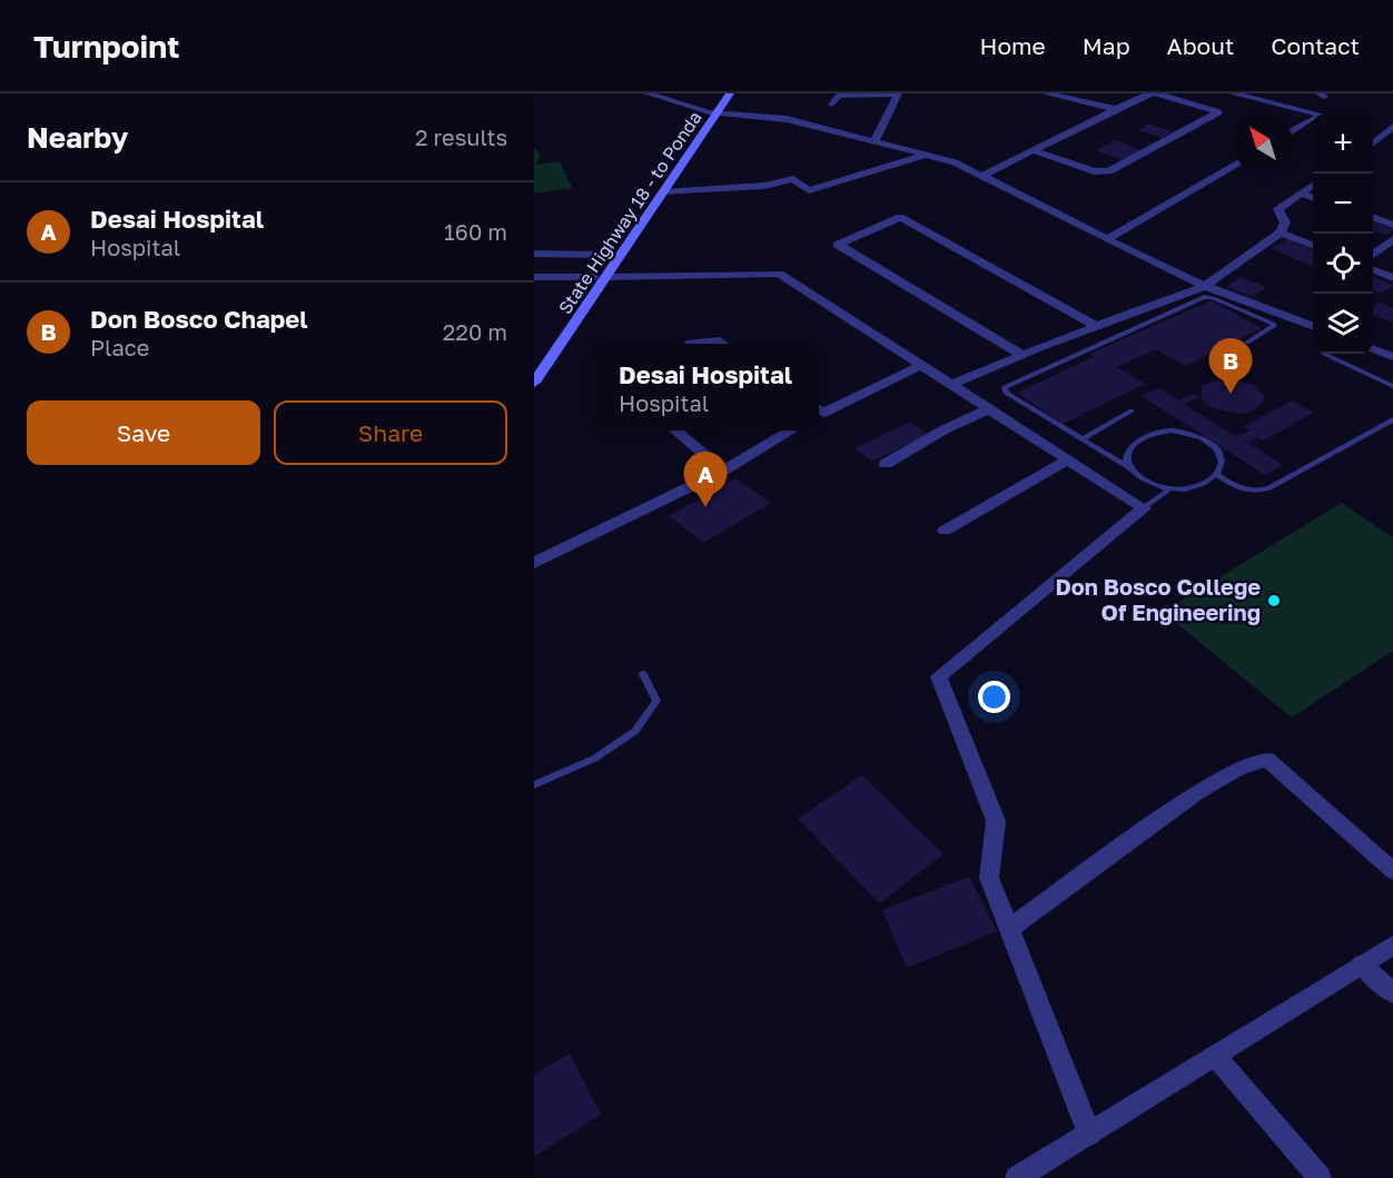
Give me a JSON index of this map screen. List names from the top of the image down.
{
  "streets": {
    "main road": ["State Highway 18 - to Ponda"]
  },
  "places": ["Don Bosco College Of Engineering"],
  "north": "top left",
  "page": {
    "header": "Turnpoint",
    "nav": [
      "Home",
      "Map",
      "About",
      "Contact"
    ],
    "heading": ["Nearby", "2 results"],
    "map_buttons": ["+", "−"],
    "list": [
      {
        "mark": "A",
        "name": "Desai Hospital",
        "note": "Hospital",
        "value": "160 m"
      },
      {
        "mark": "B",
        "name": "Don Bosco Chapel",
        "note": "Place",
        "value": "220 m"
      }
    ],
    "pins": ["B", "A"],
    "popup": ["Desai Hospital", "Hospital"],
    "buttons": ["Save", "Share"]
  }
}
